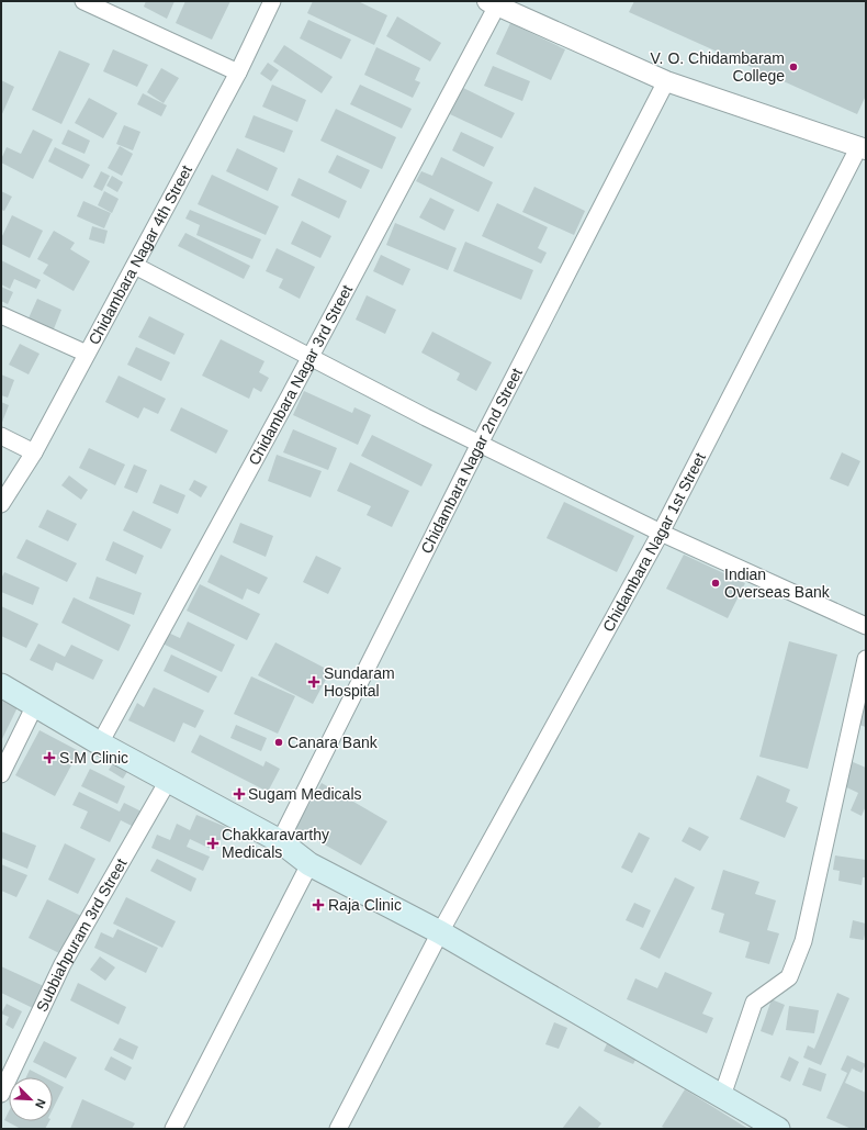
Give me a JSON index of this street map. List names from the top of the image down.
{
  "streets": {
    "street": [
      "Chidambara Nagar 4th Street",
      "Chidambara Nagar 3rd Street",
      "Chidambara Nagar 2nd Street",
      "Chidambara Nagar 1st Street",
      "Subbiahpuram 3rd Street"
    ]
  },
  "places": {
    "other": ["V. O. Chidambaram College", "Indian Overseas Bank", "Canara Bank"],
    "health": [
      "Sundaram Hospital",
      "S.M Clinic",
      "Sugam Medicals",
      "Chakkaravarthy Medicals",
      "Raja Clinic"
    ]
  },
  "north": "bottom right"
}
